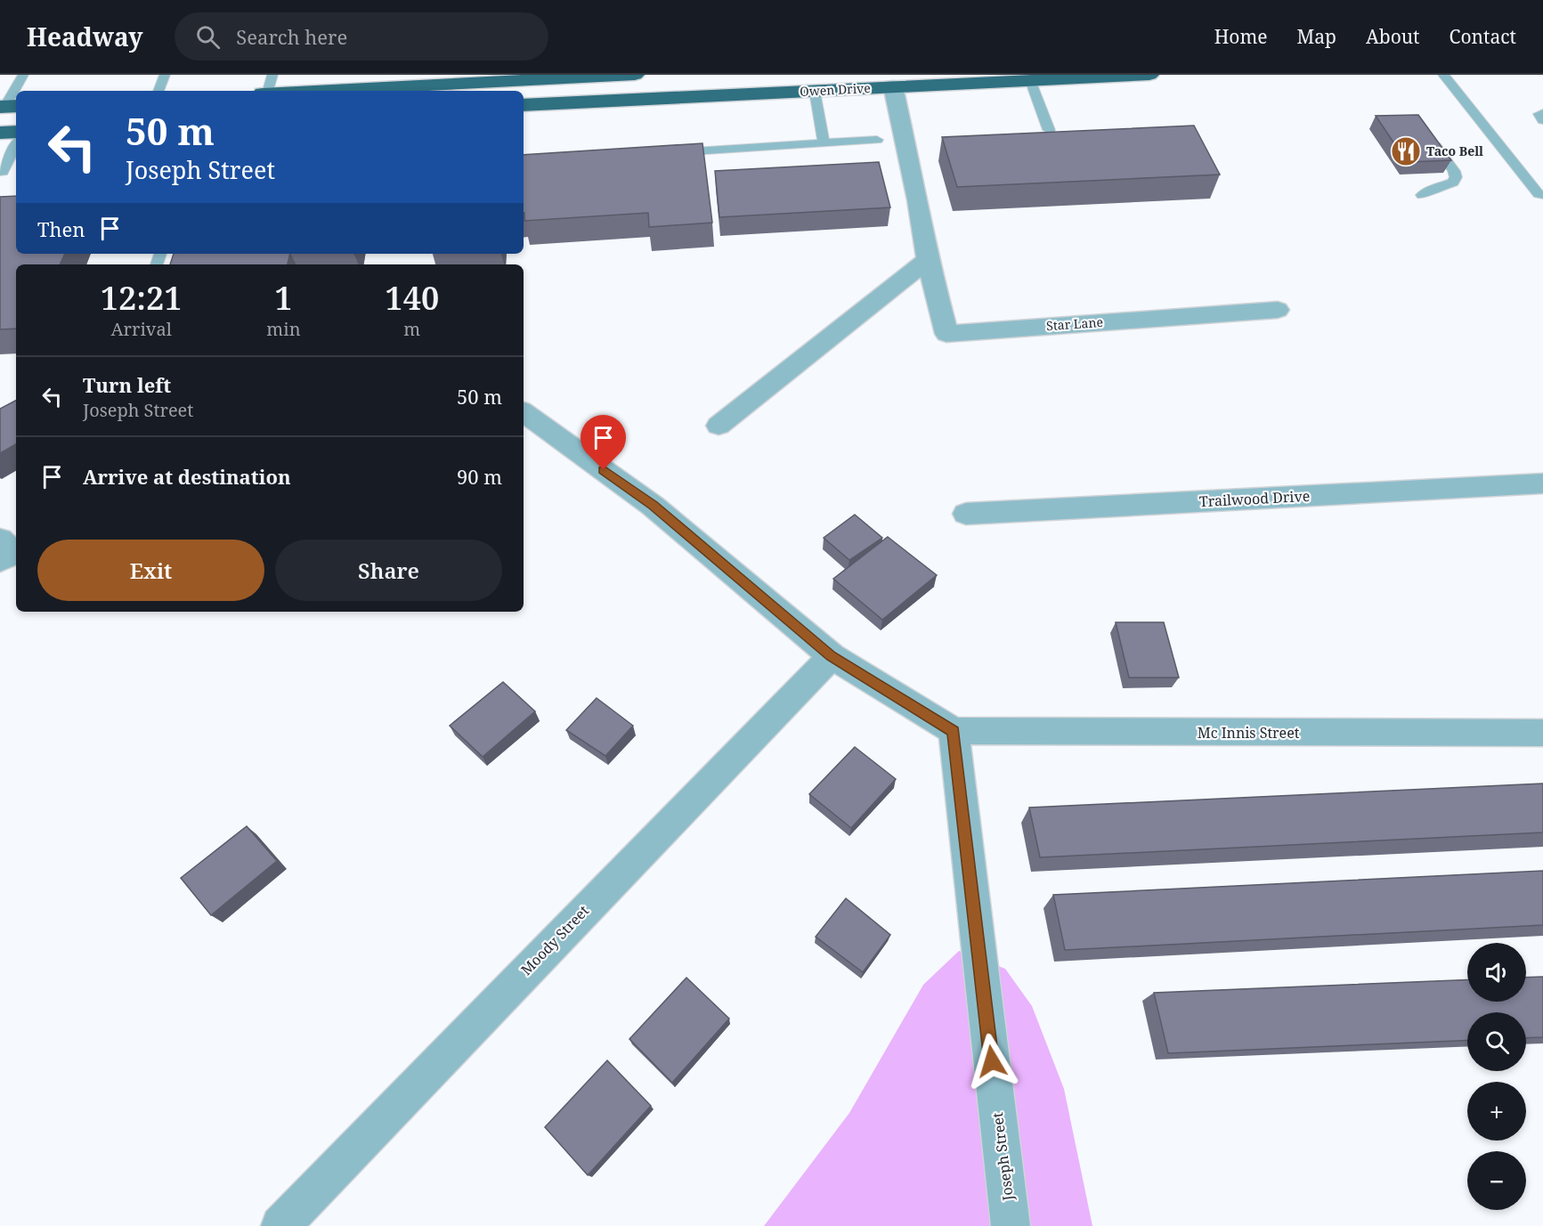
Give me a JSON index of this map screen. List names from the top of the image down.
{
  "streets": {
    "highway": ["Owen Drive"],
    "street": [
      "Star Lane",
      "Trailwood Drive",
      "Mc Innis Street",
      "Moody Street",
      "Joseph Street"
    ]
  },
  "crossings": [
    ["Owen Drive", "Star Lane"],
    ["Mc Innis Street", "Joseph Street"]
  ],
  "places": {
    "restaurant": ["Taco Bell"]
  },
  "page": {
    "header": "Headway",
    "search": "Search here",
    "nav": [
      "Home",
      "Map",
      "About",
      "Contact"
    ],
    "turn": ["50 m", "Joseph Street"],
    "then": "Then",
    "eta": [
      "12:21",
      "Arrival",
      "1",
      "min",
      "140",
      "m"
    ],
    "list": [
      {
        "name": "Turn left",
        "note": "Joseph Street",
        "value": "50 m"
      },
      {
        "name": "Arrive at destination",
        "value": "90 m"
      }
    ],
    "buttons": ["Exit", "Share"],
    "map_buttons": ["+", "−"]
  }
}
